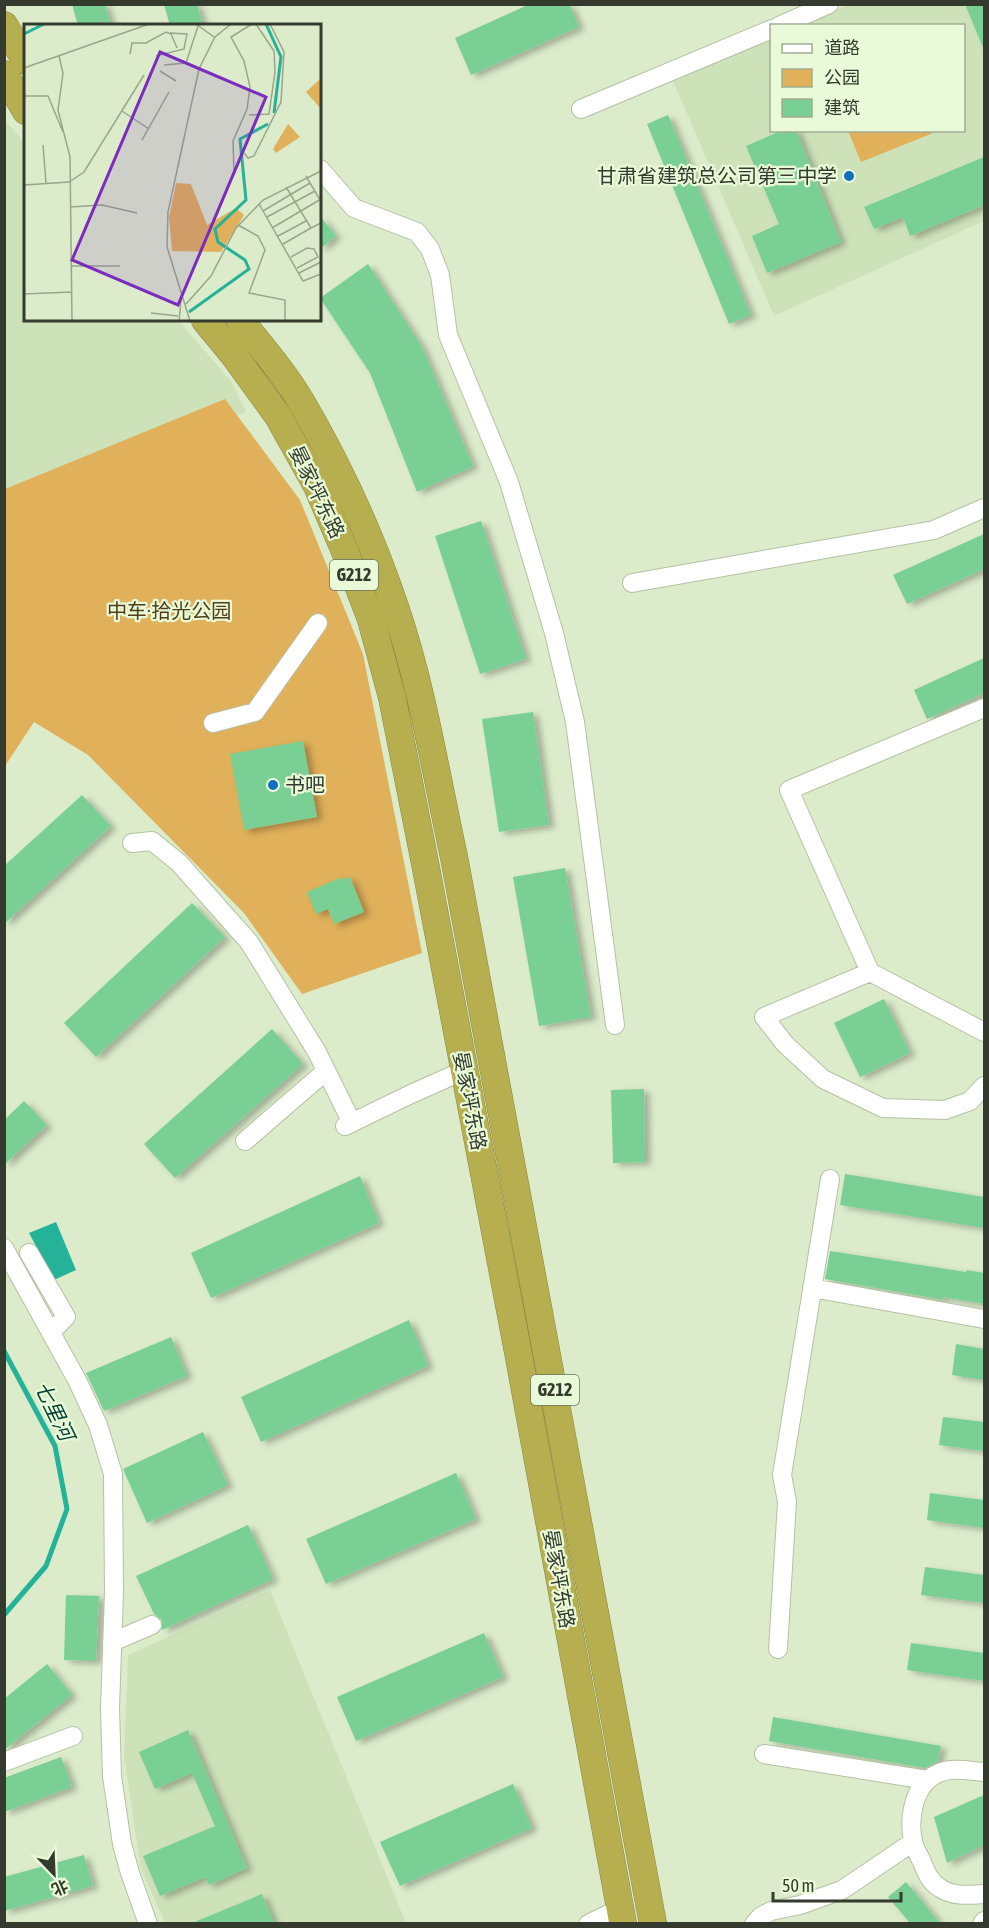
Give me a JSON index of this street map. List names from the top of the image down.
{
  "streets": {
    "highway": ["晏家坪东路", "G212"]
  },
  "water": ["七里河"],
  "parks": ["中车·拾光公园"],
  "places": ["甘肃省建筑总公司第三中学", "书吧"],
  "legend": ["道路", "公园", "建筑"],
  "scale_bar": "50 m",
  "north": "bottom right"
}
